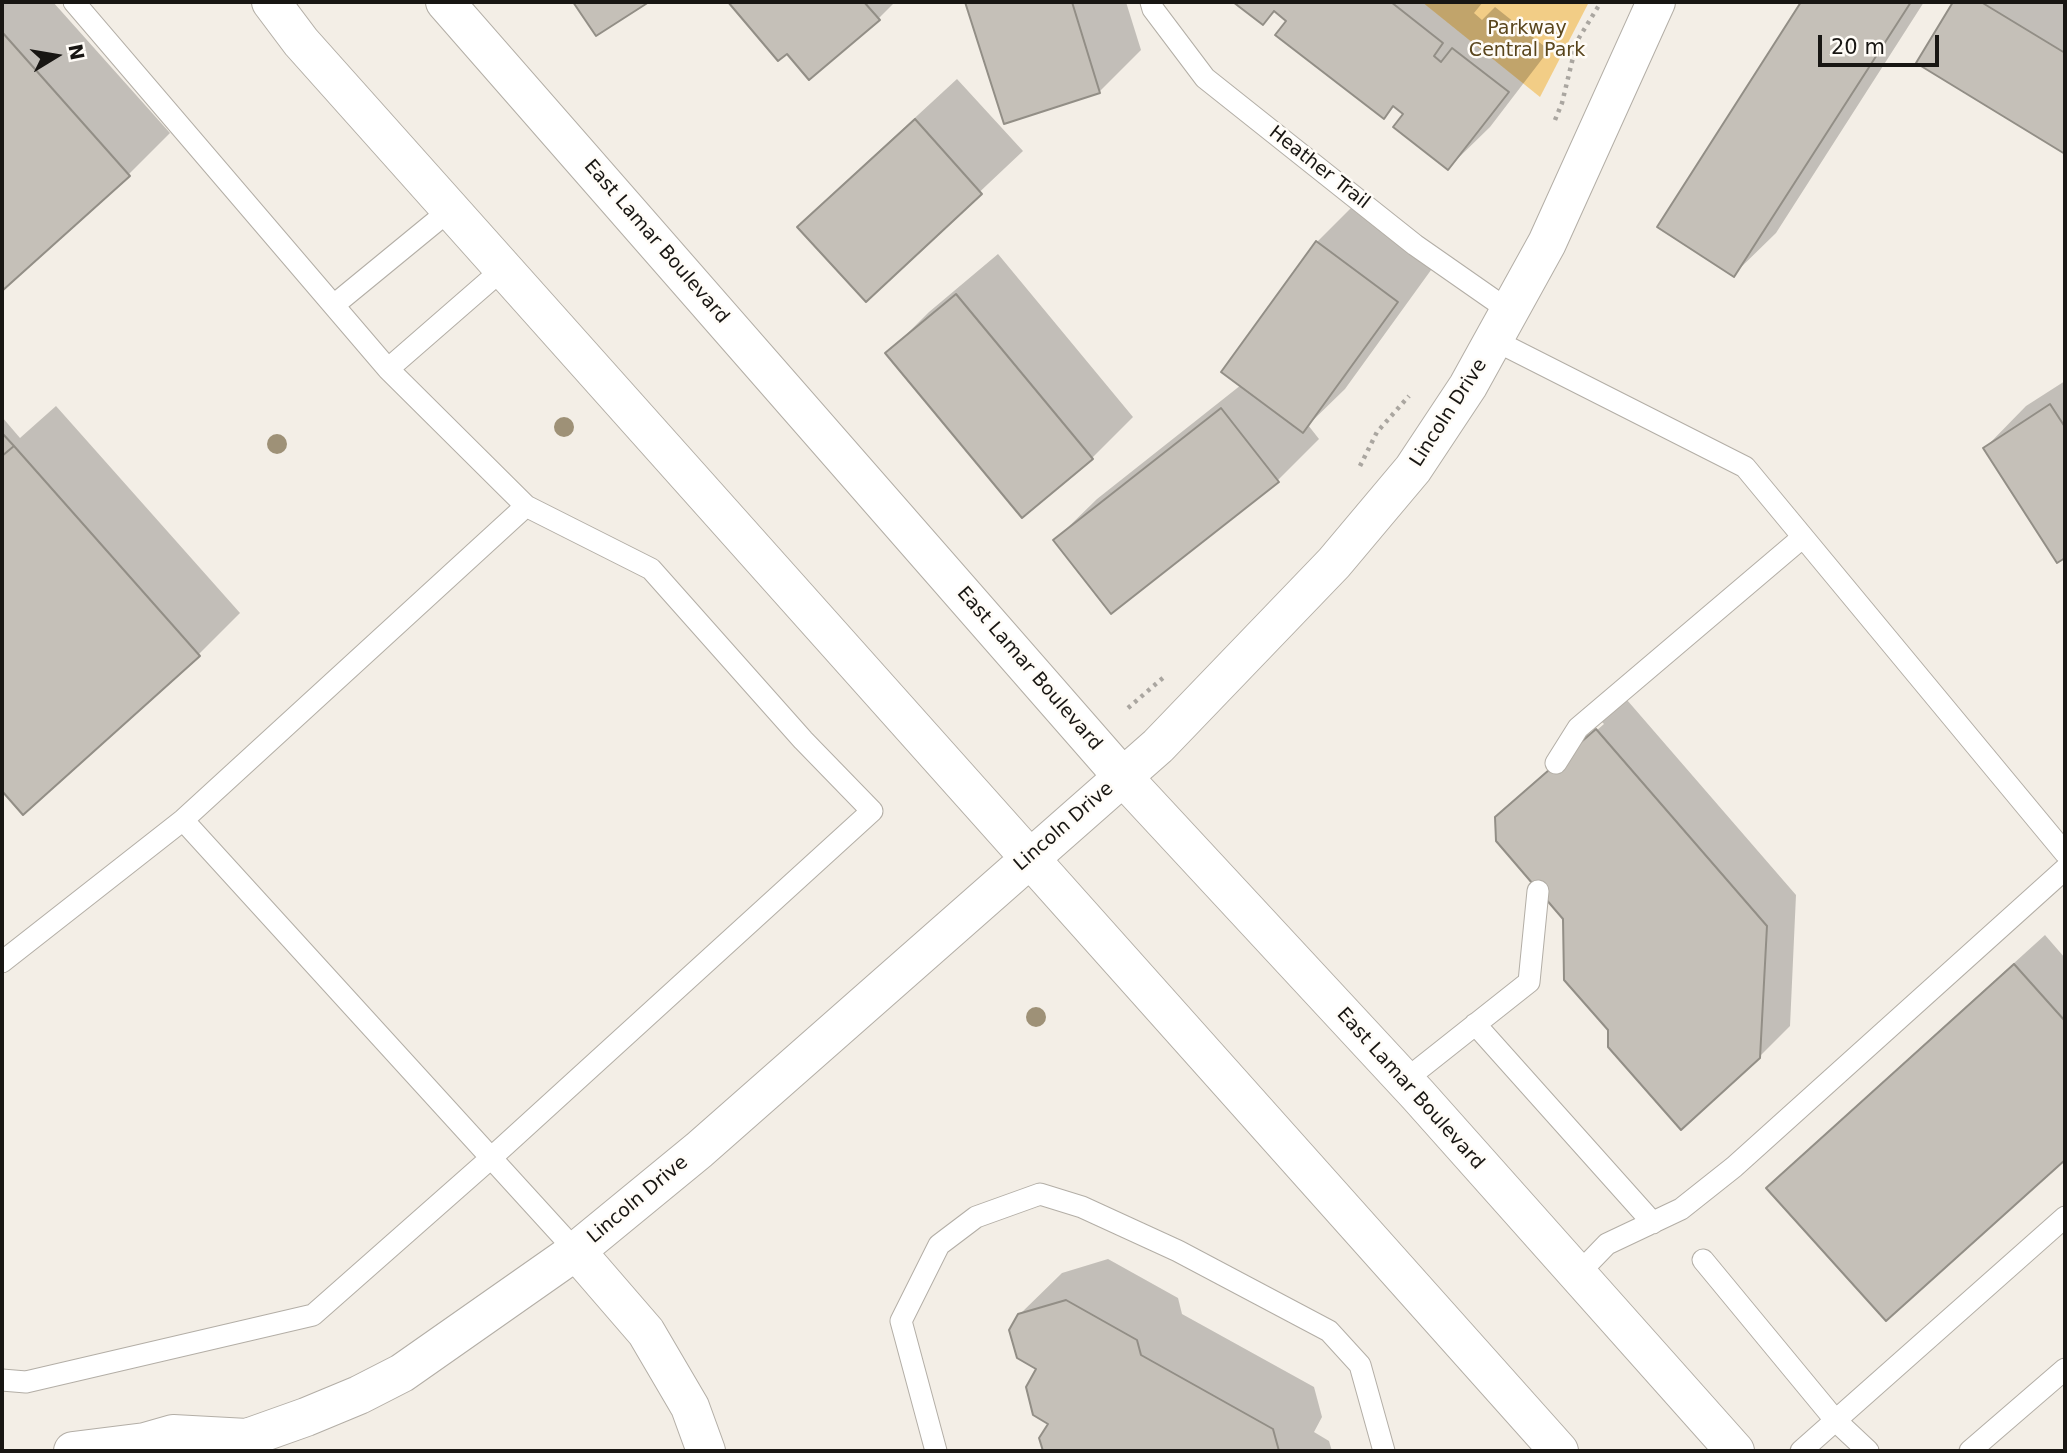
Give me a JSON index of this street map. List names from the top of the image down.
{
  "streets": {
    "main road": ["East Lamar Boulevard", "Lincoln Drive"],
    "lane": ["Heather Trail"]
  },
  "crossings": [
    ["Heather Trail", "Lincoln Drive"],
    ["East Lamar Boulevard", "Lincoln Drive"]
  ],
  "parks": ["Parkway Central Park"],
  "scale_bar": "20 m",
  "north": "right"
}
